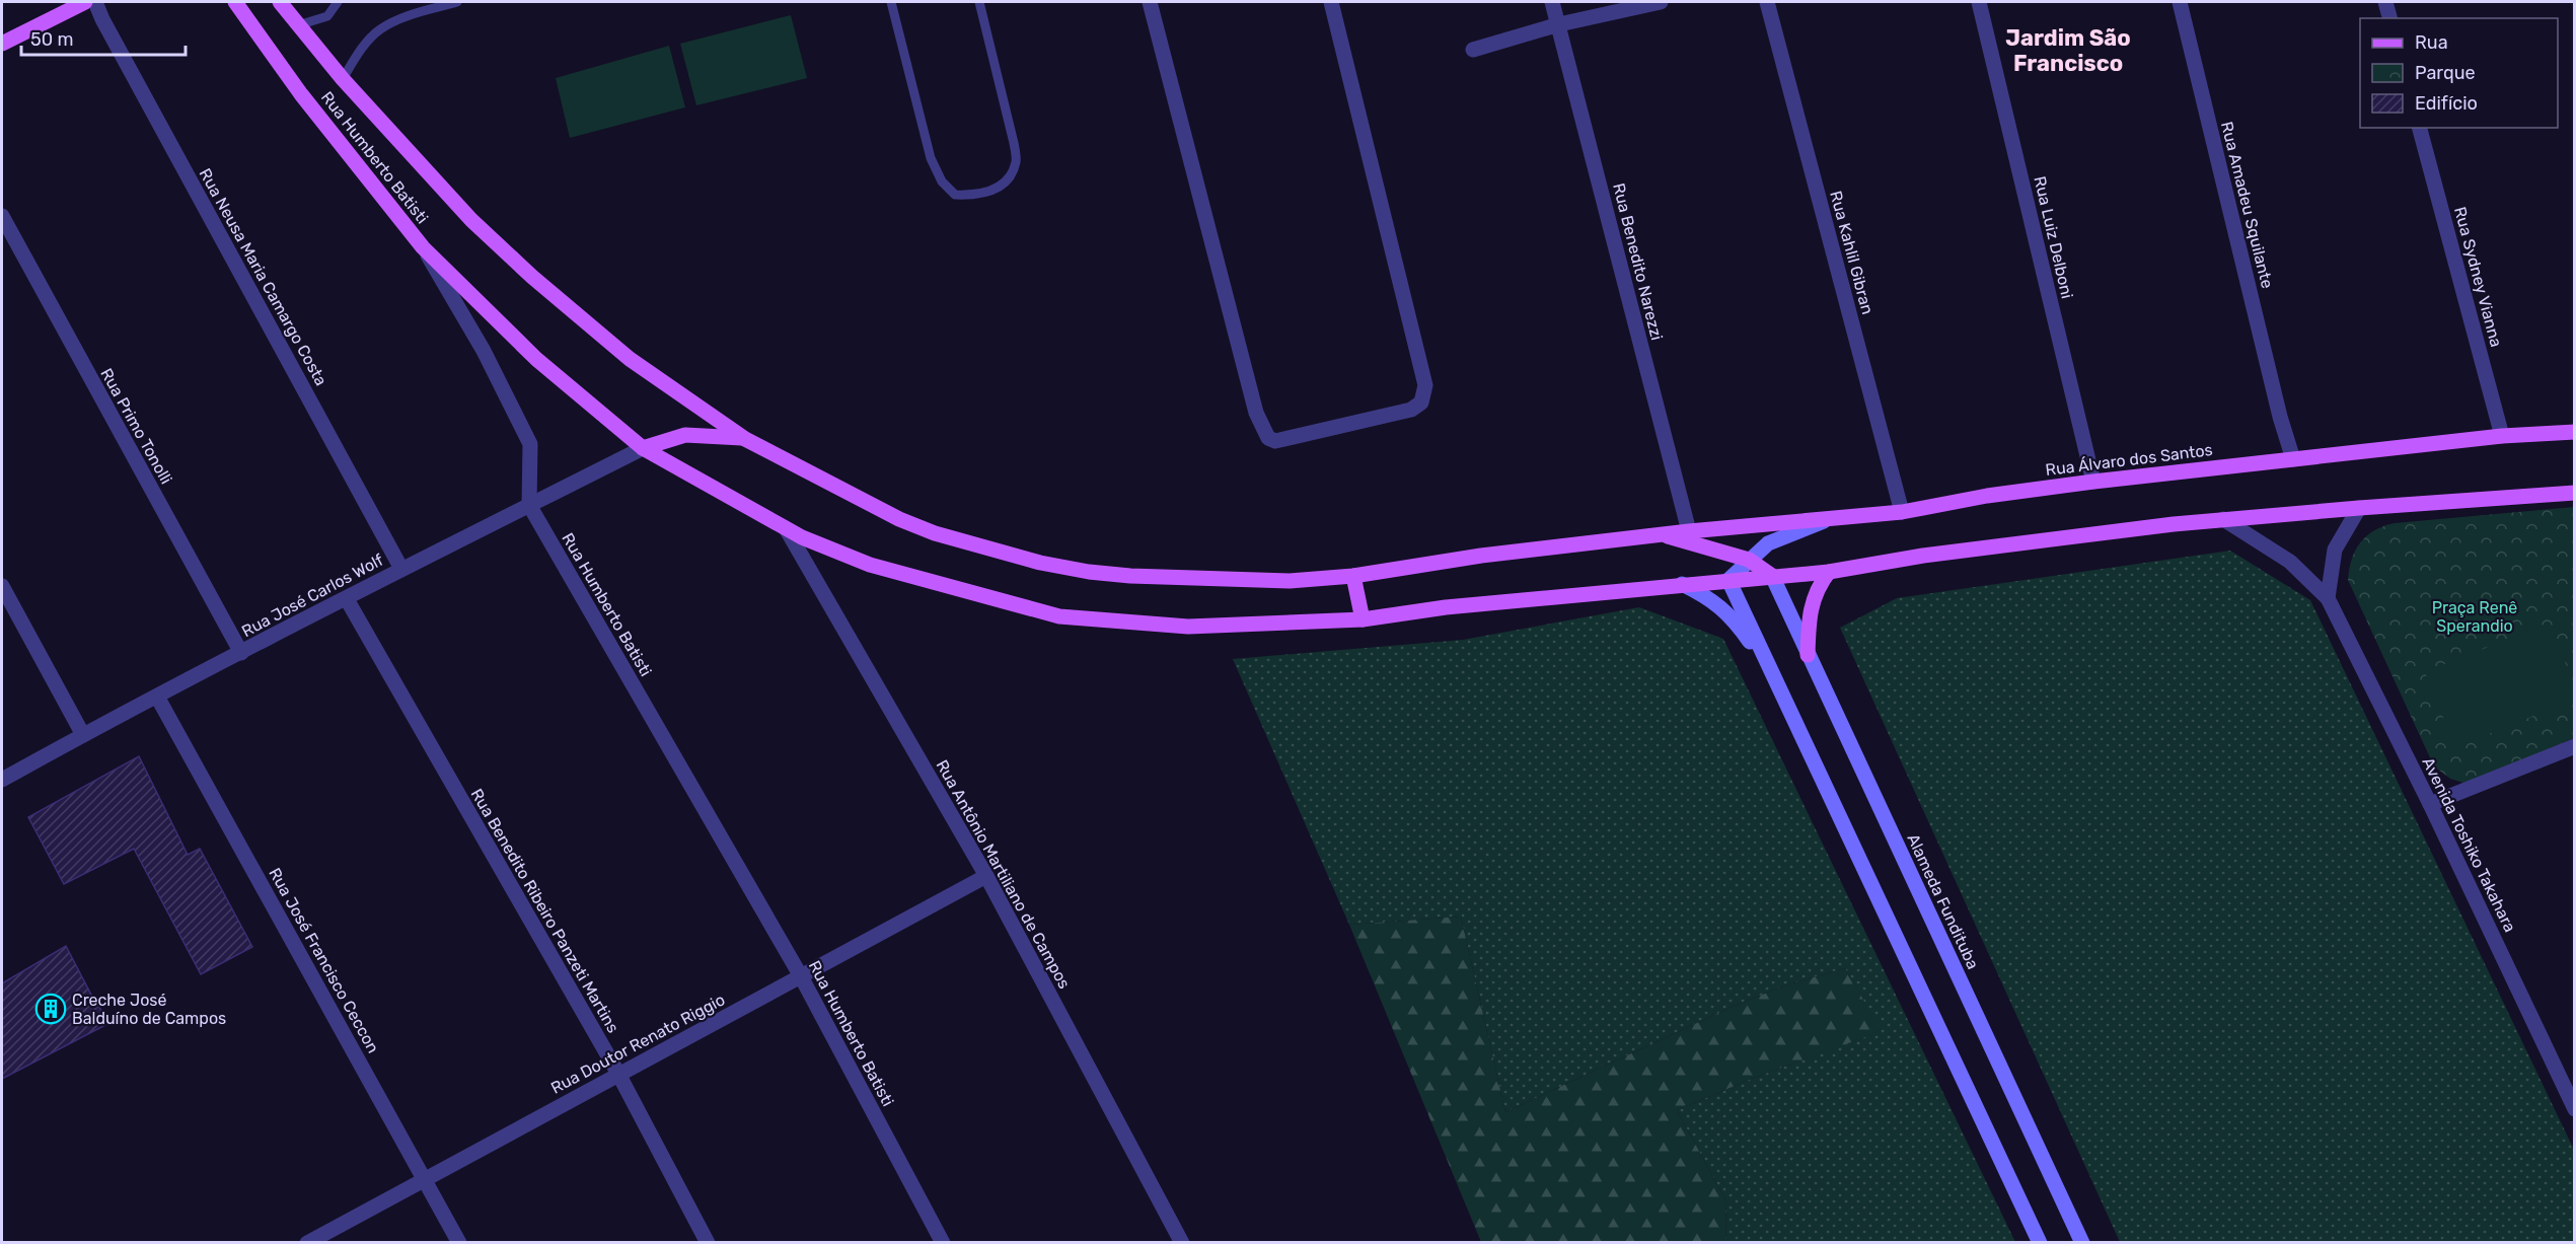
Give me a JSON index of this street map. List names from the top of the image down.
{
  "streets": {
    "main road": ["Rua Humberto Batisti", "Rua Álvaro dos Santos", "Alameda Fundituba"],
    "street": [
      "Rua Amadeu Squilante",
      "Rua Luiz Delboni",
      "Rua Kahlil Gibran",
      "Rua Benedito Narezzi",
      "Rua Neusa Maria Camargo Costa",
      "Rua Sydney Vianna",
      "Rua Primo Tonolli",
      "Rua José Carlos Wolf",
      "Avenida Toshiko Takahara",
      "Rua Antônio Martiliano de Campos",
      "Rua Benedito Ribeiro Panzeti Martins",
      "Rua José Francisco Ceccon",
      "Rua Doutor Renato Riggio"
    ]
  },
  "crossings": [
    ["Rua Humberto Batisti", "Rua José Carlos Wolf"],
    ["Rua Humberto Batisti", "Rua Doutor Renato Riggio"],
    ["Rua Amadeu Squilante", "Rua Álvaro dos Santos"],
    ["Rua Luiz Delboni", "Rua Álvaro dos Santos"],
    ["Rua Kahlil Gibran", "Rua Álvaro dos Santos"],
    ["Rua Benedito Narezzi", "Rua Álvaro dos Santos"],
    ["Rua Neusa Maria Camargo Costa", "Rua José Carlos Wolf"],
    ["Rua Sydney Vianna", "Rua Álvaro dos Santos"],
    ["Rua Primo Tonolli", "Rua José Carlos Wolf"],
    ["Rua José Carlos Wolf", "Rua Benedito Ribeiro Panzeti Martins"],
    ["Rua José Carlos Wolf", "Rua José Francisco Ceccon"],
    ["Rua Antônio Martiliano de Campos", "Rua Doutor Renato Riggio"],
    ["Rua Benedito Ribeiro Panzeti Martins", "Rua Doutor Renato Riggio"],
    ["Rua José Francisco Ceccon", "Rua Doutor Renato Riggio"]
  ],
  "districts": ["Jardim São Francisco"],
  "parks": ["Praça Renê Sperandio"],
  "places": {
    "building": ["Creche José Balduíno de Campos"]
  },
  "legend": ["Rua", "Parque", "Edifício"],
  "scale_bar": "50 m"
}
